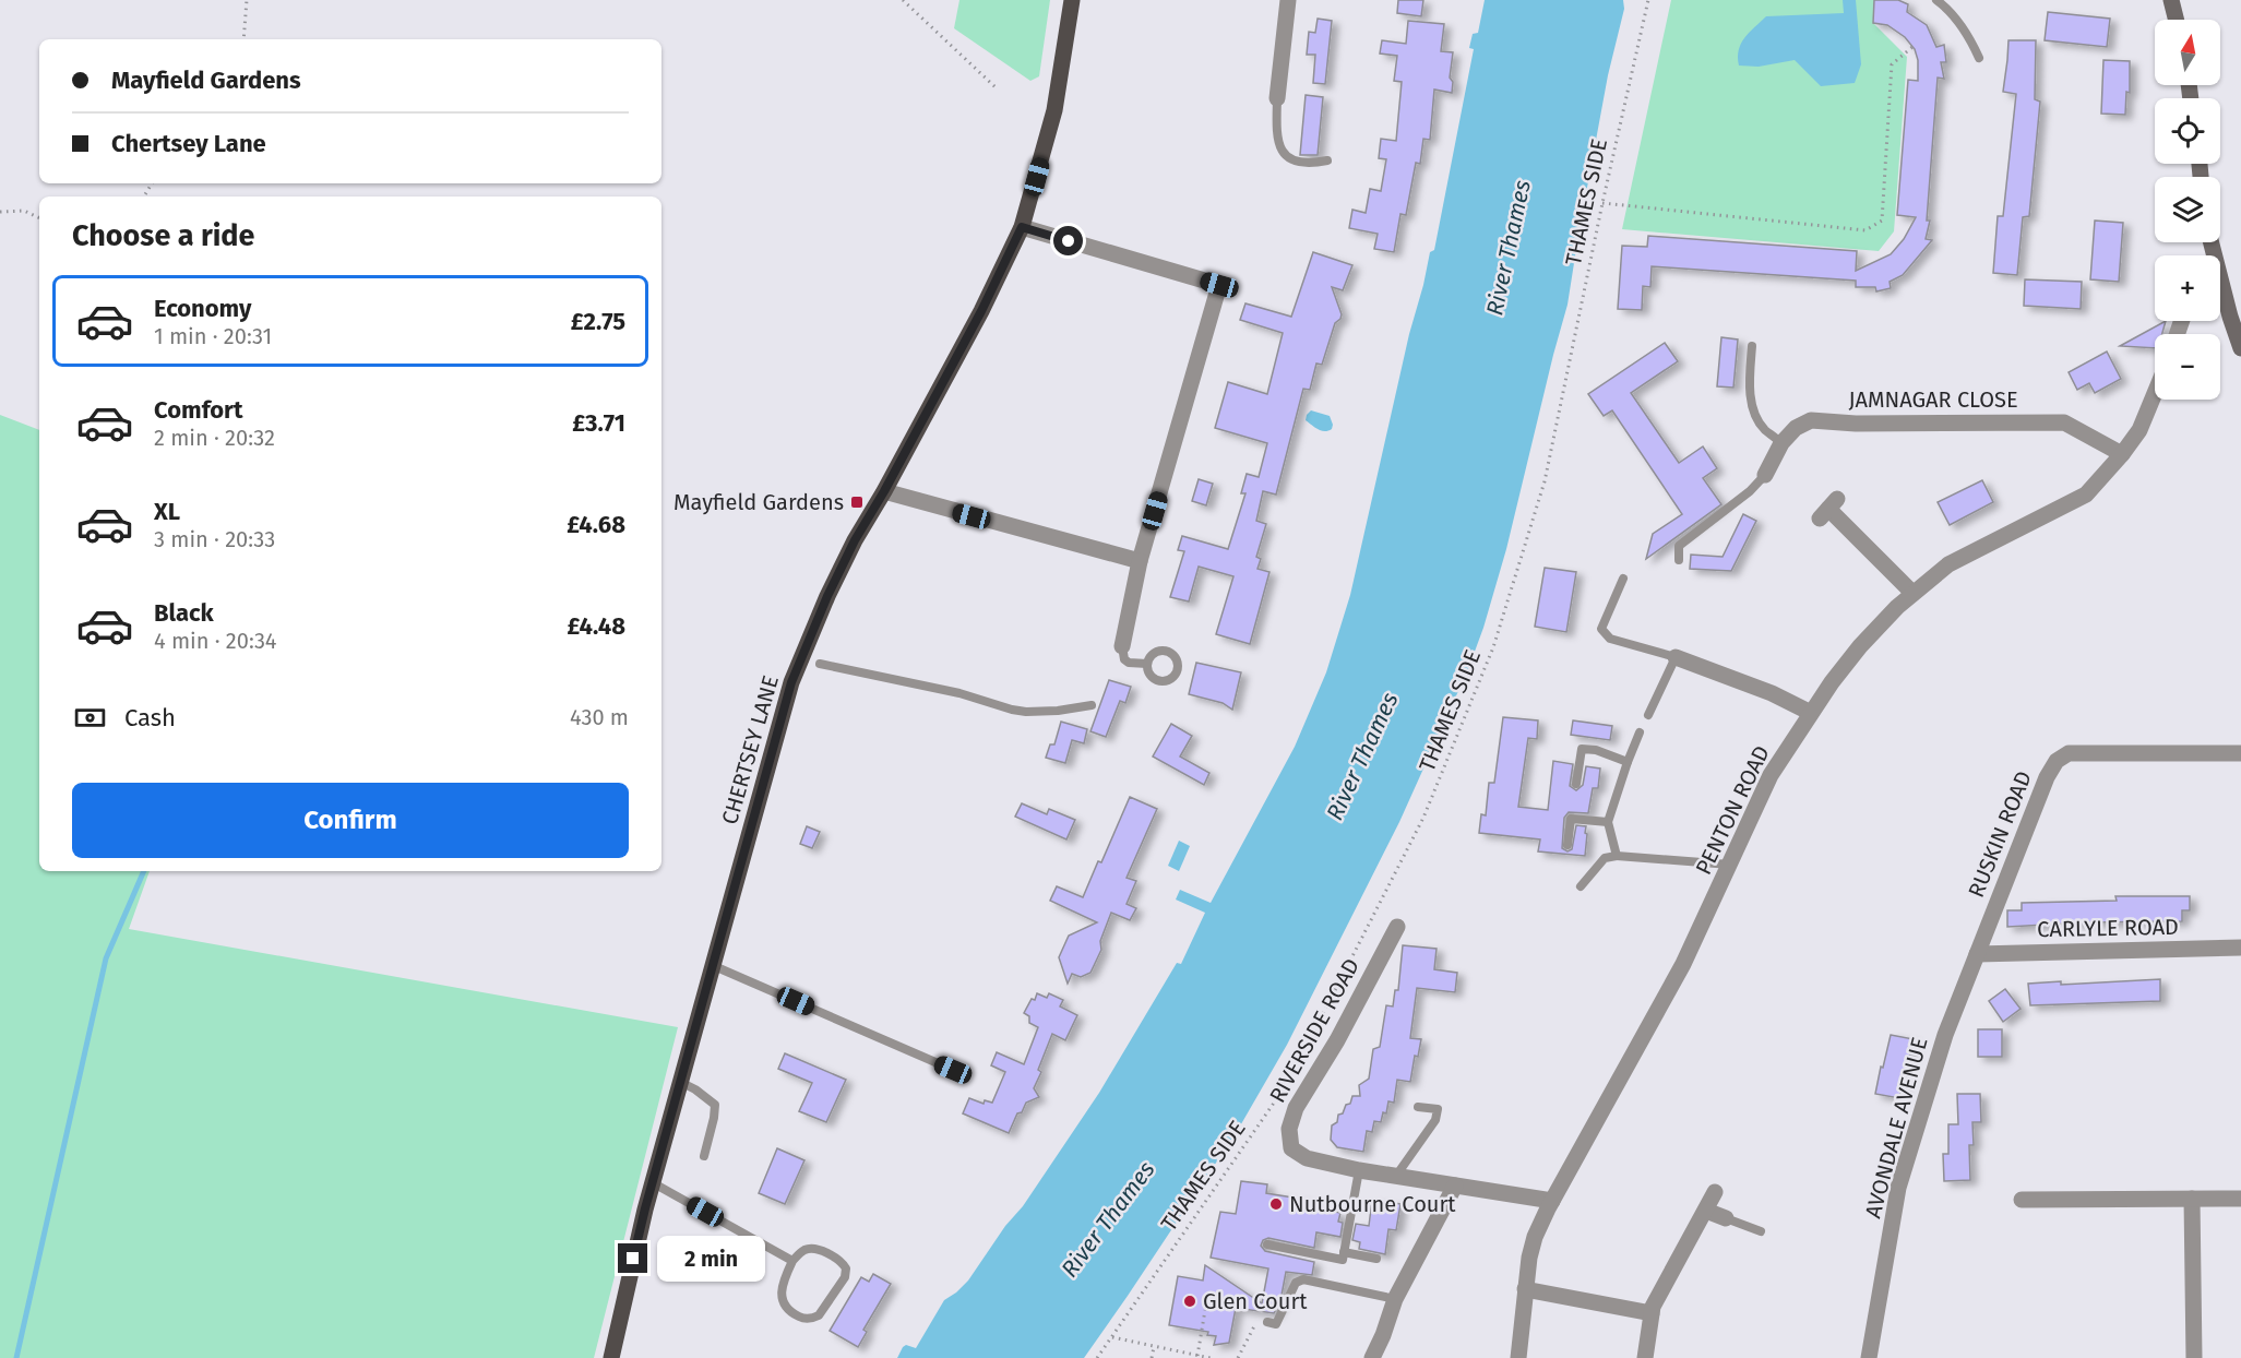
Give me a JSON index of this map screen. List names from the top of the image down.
{
  "streets": {
    "main road": ["CHERTSEY LANE"],
    "street": [
      "JAMNAGAR CLOSE",
      "PENTON ROAD",
      "RUSKIN ROAD",
      "CARLYLE ROAD",
      "RIVERSIDE ROAD",
      "AVONDALE AVENUE"
    ],
    "path": ["THAMES SIDE"]
  },
  "crossings": [
    ["JAMNAGAR CLOSE", "PENTON ROAD"],
    ["PENTON ROAD", "RIVERSIDE ROAD"],
    ["RUSKIN ROAD", "CARLYLE ROAD"],
    ["RUSKIN ROAD", "AVONDALE AVENUE"],
    ["CARLYLE ROAD", "AVONDALE AVENUE"]
  ],
  "water": ["River Thames"],
  "places": {
    "transit": ["Mayfield Gardens"],
    "other": ["Nutbourne Court", "Glen Court"]
  },
  "north": "top",
  "page": {
    "map_buttons": ["+", "−"],
    "banner": ["Mayfield Gardens", "Chertsey Lane"],
    "heading": "Choose a ride",
    "list": [
      {
        "name": "Economy",
        "note": "1 min · 20:31",
        "value": "£2.75"
      },
      {
        "name": "Comfort",
        "note": "2 min · 20:32",
        "value": "£3.71"
      },
      {
        "name": "XL",
        "note": "3 min · 20:33",
        "value": "£4.68"
      },
      {
        "name": "Black",
        "note": "4 min · 20:34",
        "value": "£4.48"
      }
    ],
    "pay": ["Cash", "430 m"],
    "buttons": "Confirm",
    "bubble": "2 min"
  }
}
